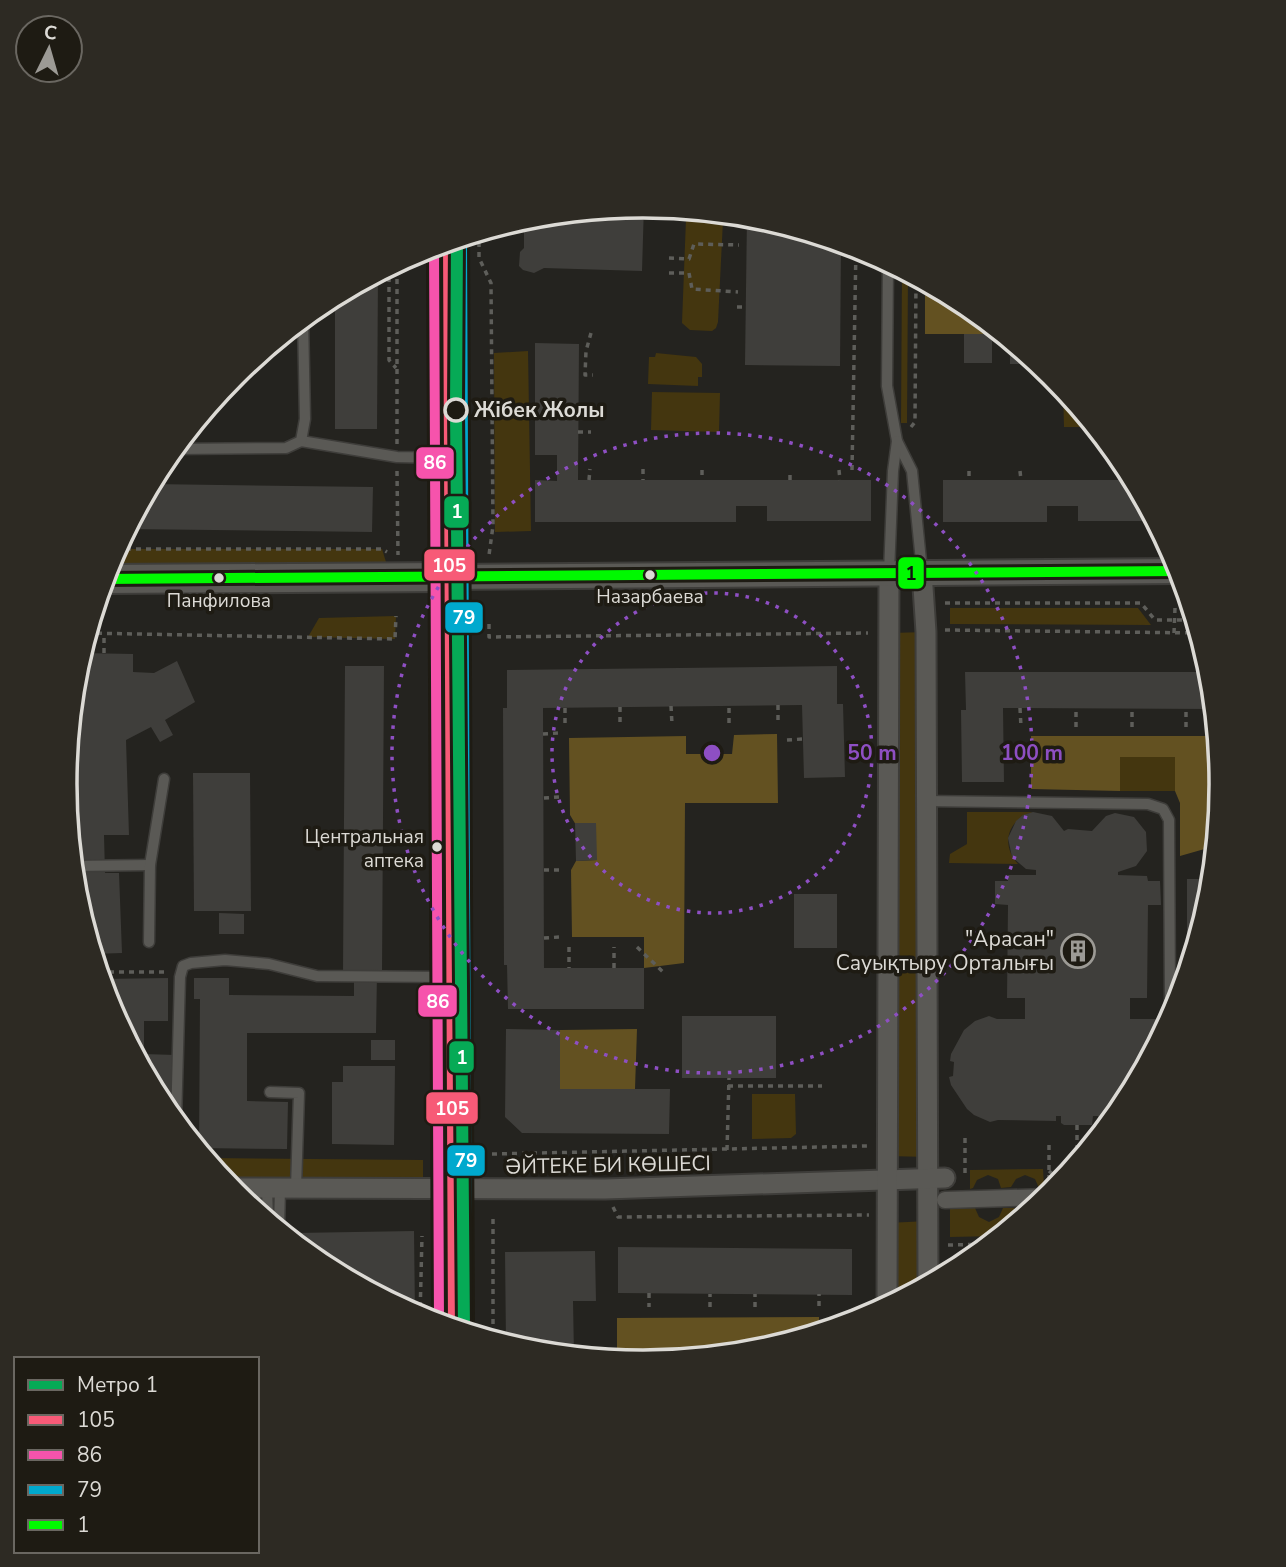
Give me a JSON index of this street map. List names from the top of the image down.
{
  "streets": {
    "street": ["ӘЙТЕКЕ БИ КӨШЕСІ"]
  },
  "places": {
    "other": [
      "Жібек Жолы",
      "Назарбаева",
      "Панфилова",
      "Центральная аптека"
    ],
    "building": ["\"Арасан\" Сауықтыру Орталығы"]
  },
  "lines": [
    "transit line 79",
    "metro line 1",
    "transit line 105",
    "transit line 86",
    "transit line 1"
  ],
  "legend": [
    "Метро 1",
    "105",
    "86",
    "79",
    "1"
  ],
  "north": "top",
  "rings": ["50 m", "100 m"]
}
